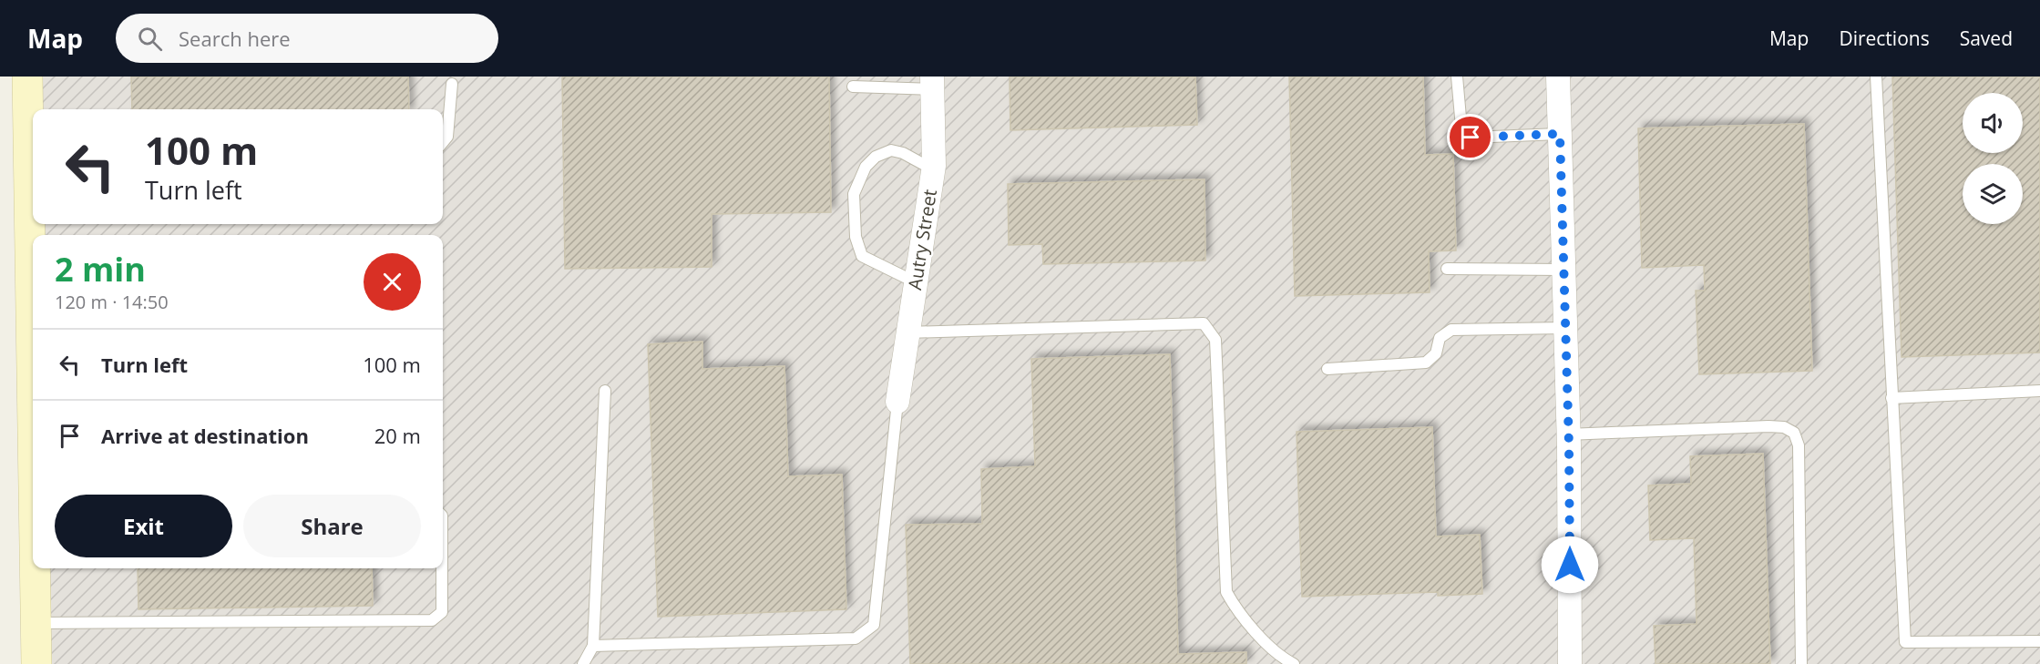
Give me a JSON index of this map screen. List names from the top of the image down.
{
  "streets": {
    "street": ["Autry Street"]
  },
  "page": {
    "header": "Map",
    "search": "Search here",
    "nav": ["Map", "Directions", "Saved"],
    "turn": ["100 m", "Turn left"],
    "heading": ["2 min", "120 m · 14:50"],
    "list": [
      {
        "name": "Turn left",
        "value": "100 m"
      },
      {
        "name": "Arrive at destination",
        "value": "20 m"
      }
    ],
    "buttons": ["Exit", "Share"]
  }
}
